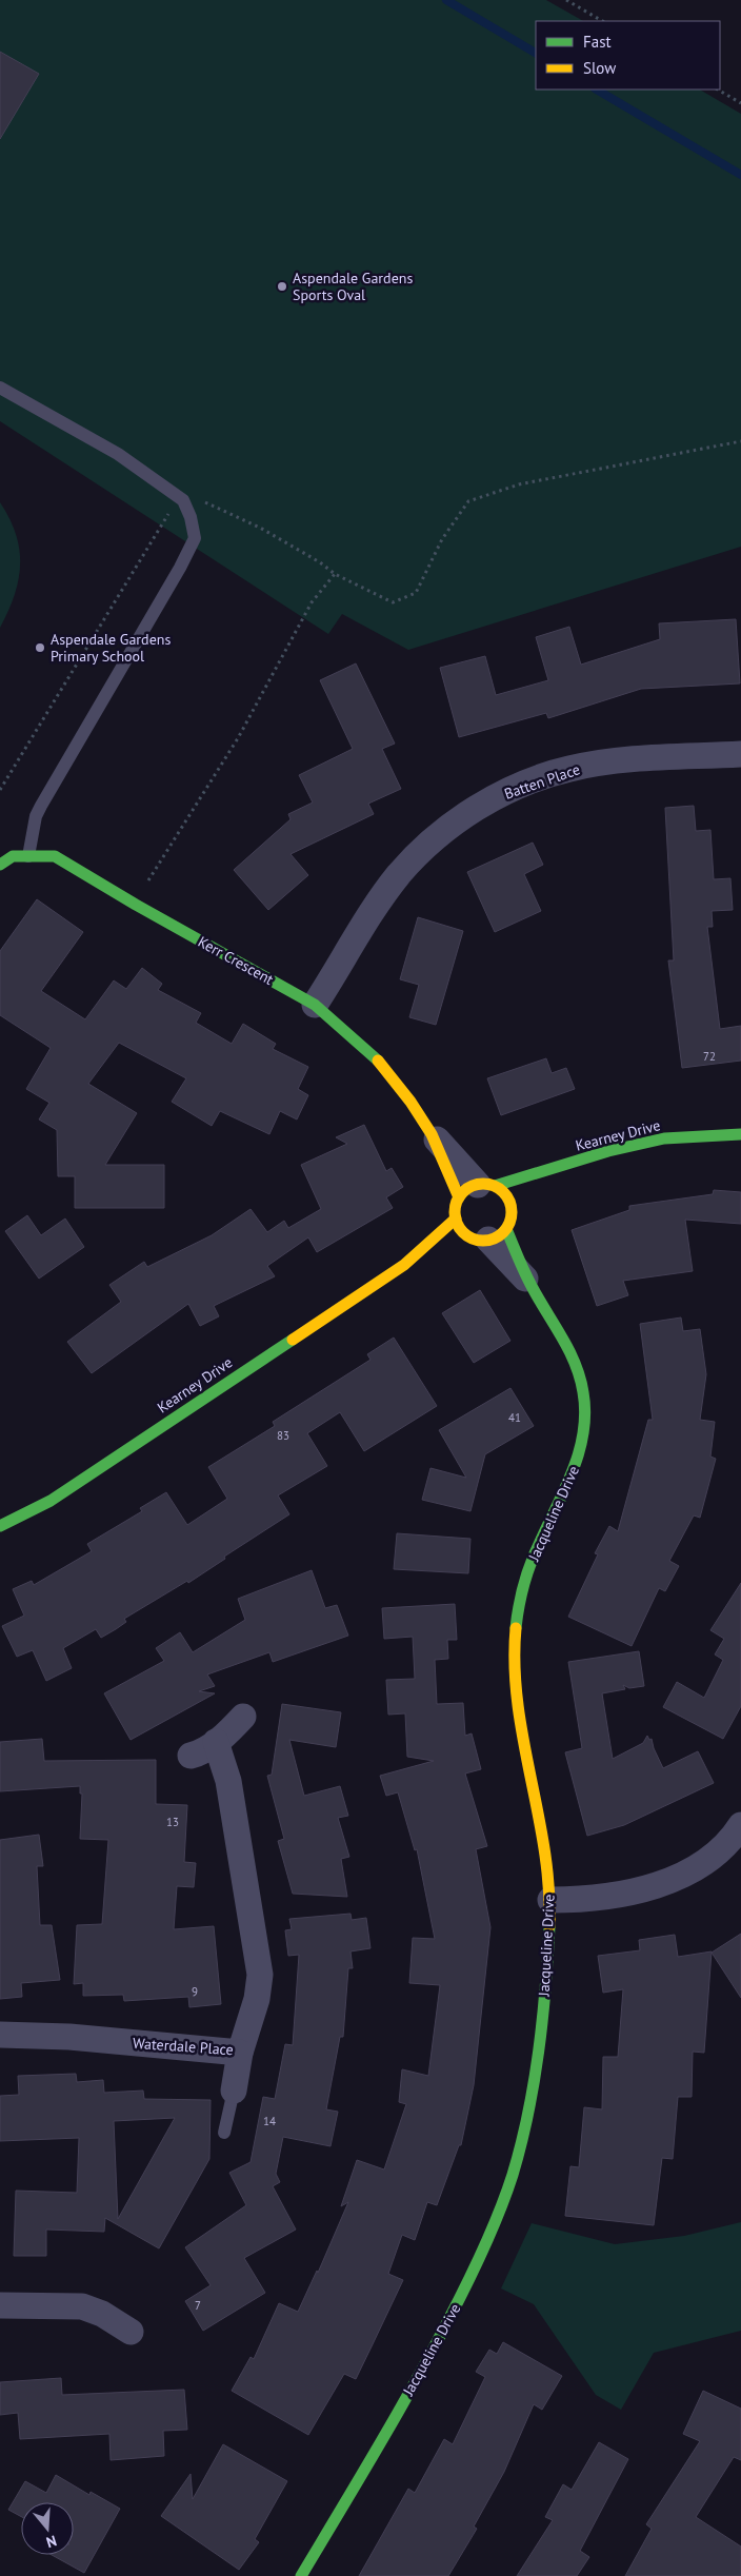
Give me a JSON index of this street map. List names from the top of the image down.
{
  "streets": {
    "street": [
      "Batten Place",
      "Kerr Crescent",
      "Kearney Drive",
      "Jacqueline Drive",
      "Waterdale Place"
    ]
  },
  "crossings": [
    ["Batten Place", "Kerr Crescent"],
    ["Kerr Crescent", "Kearney Drive"],
    ["Kerr Crescent", "Jacqueline Drive"],
    ["Kearney Drive", "Jacqueline Drive"]
  ],
  "places": ["Aspendale Gardens Sports Oval", "Aspendale Gardens Primary School"],
  "house_numbers": [
    "72",
    "41",
    "83",
    "13",
    "9",
    "14",
    "7"
  ],
  "legend": ["Fast", "Slow"],
  "north": "bottom"
}
